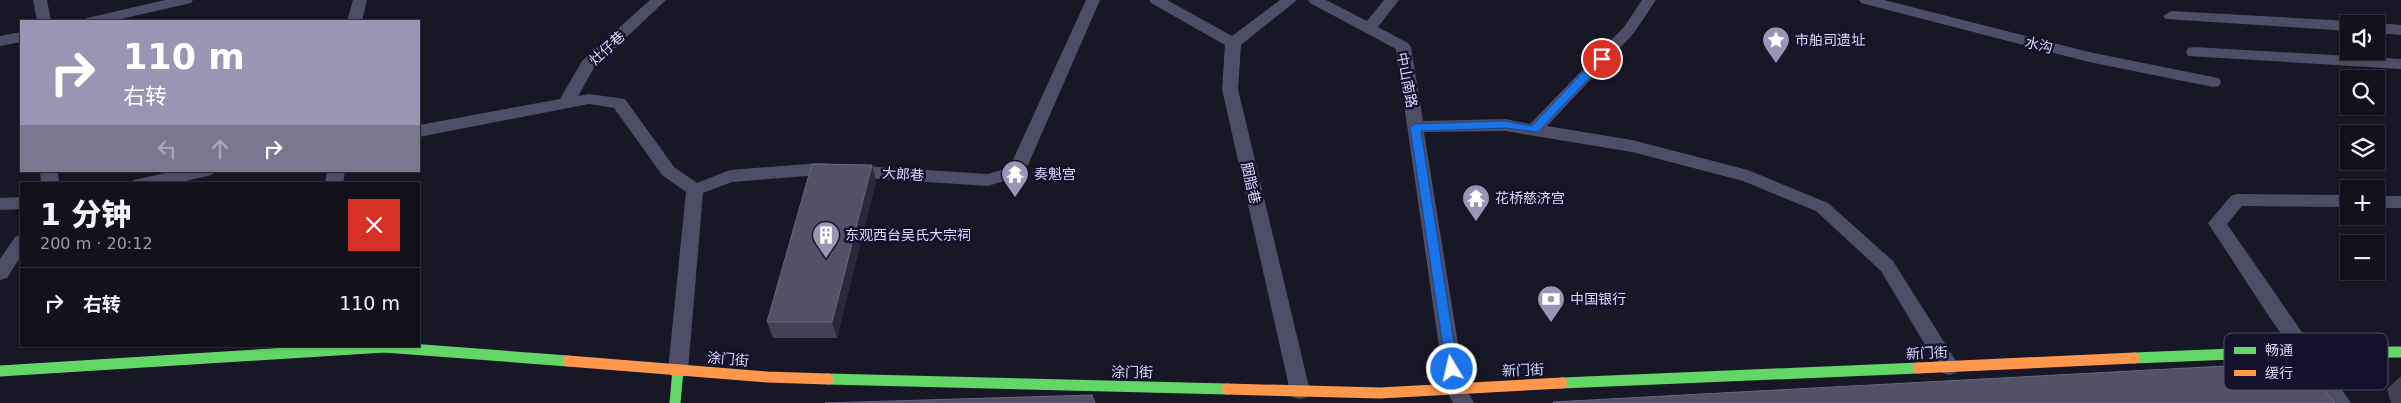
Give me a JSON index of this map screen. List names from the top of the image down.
{
  "streets": {
    "main road": ["新门街", "涂门街"],
    "street": [
      "水沟",
      "灶仔巷",
      "中山南路",
      "大郎巷",
      "胭脂巷"
    ]
  },
  "crossings": [
    ["中山南路", "新门街"],
    ["中山南路", "涂门街"],
    ["胭脂巷", "涂门街"],
    ["新门街", "涂门街"]
  ],
  "places": {
    "place": ["市舶司遗址"],
    "temple": ["奏魁宫", "花桥慈济宫"],
    "building": ["东观西台吴氏大宗祠"],
    "bank": ["中国银行"]
  },
  "legend": ["畅通", "缓行"],
  "page": {
    "map_buttons": ["+", "−"],
    "turn": ["110 m", "右转"],
    "heading": ["1 分钟", "200 m · 20:12"],
    "list": [
      {
        "name": "右转",
        "value": "110 m"
      }
    ]
  }
}
